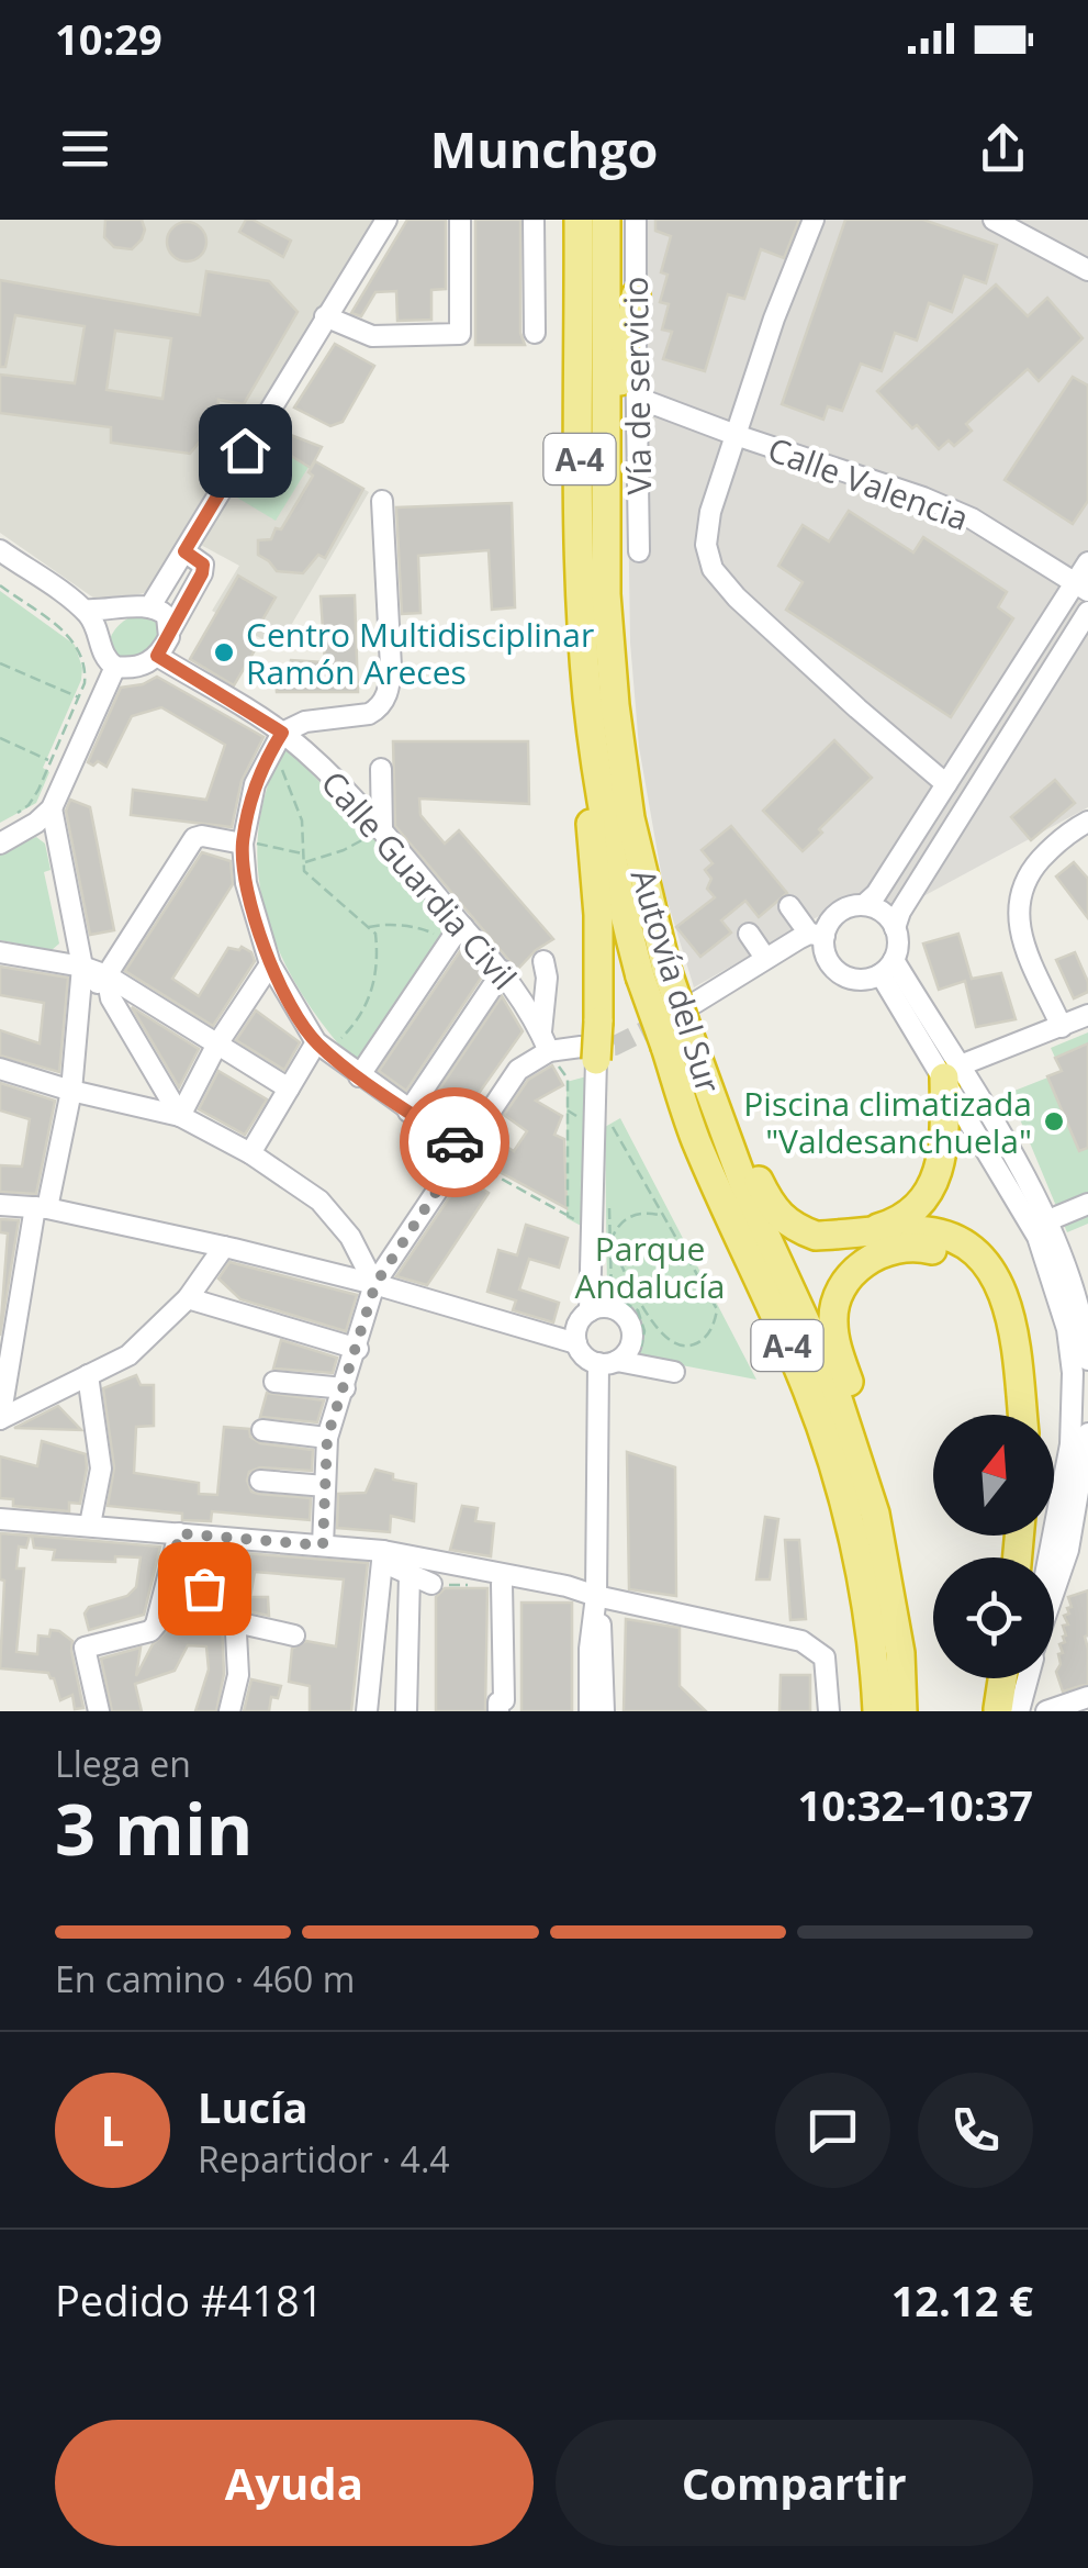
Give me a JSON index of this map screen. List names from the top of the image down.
{
  "streets": {
    "highway": ["A-4", "Autovía del Sur"],
    "street": ["Vía de servicio", "Calle Valencia", "Calle Guardia Civil"]
  },
  "crossings": [
    ["Vía de servicio", "Calle Valencia"]
  ],
  "parks": ["Parque Andalucía"],
  "places": ["Centro Multidisciplinar Ramón Areces", "Piscina climatizada \"Valdesanchuela\""],
  "north": "top",
  "page": {
    "status": "10:29",
    "header": "Munchgo",
    "heading": ["3 min", "Llega en", "10:32–10:37"],
    "panel": [
      "Lucía",
      "Repartidor · 4.4",
      "Pedido #4181",
      "12.12 €"
    ],
    "bar": "En camino · 460 m",
    "round": "L",
    "buttons": ["Ayuda", "Compartir"]
  }
}
